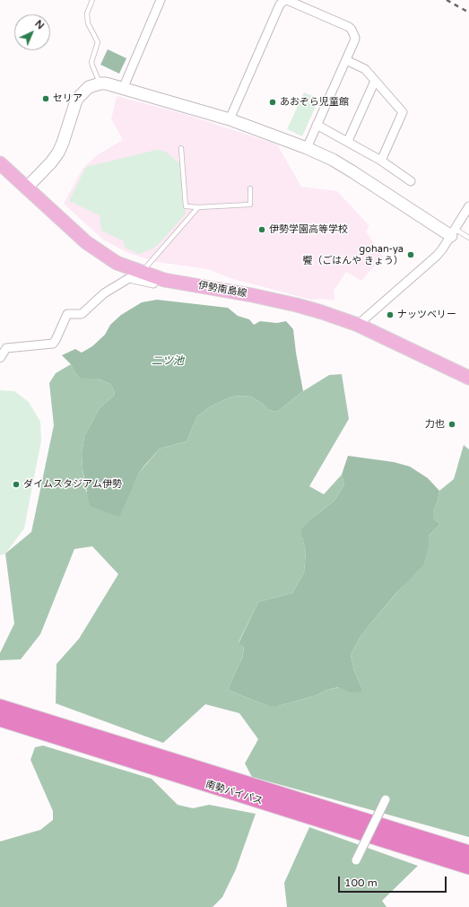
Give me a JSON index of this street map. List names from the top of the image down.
{
  "streets": {
    "highway": ["南勢バイパス"],
    "main road": ["伊勢南島線"]
  },
  "water": ["二ツ池"],
  "places": [
    "セリア",
    "あおぞら児童館",
    "伊勢学園高等学校",
    "gohan-ya 饗（ごはんや きょう）",
    "ナッツベリー",
    "力也",
    "ダイムスタジアム伊勢"
  ],
  "scale_bar": "100 m",
  "north": "top right"
}
